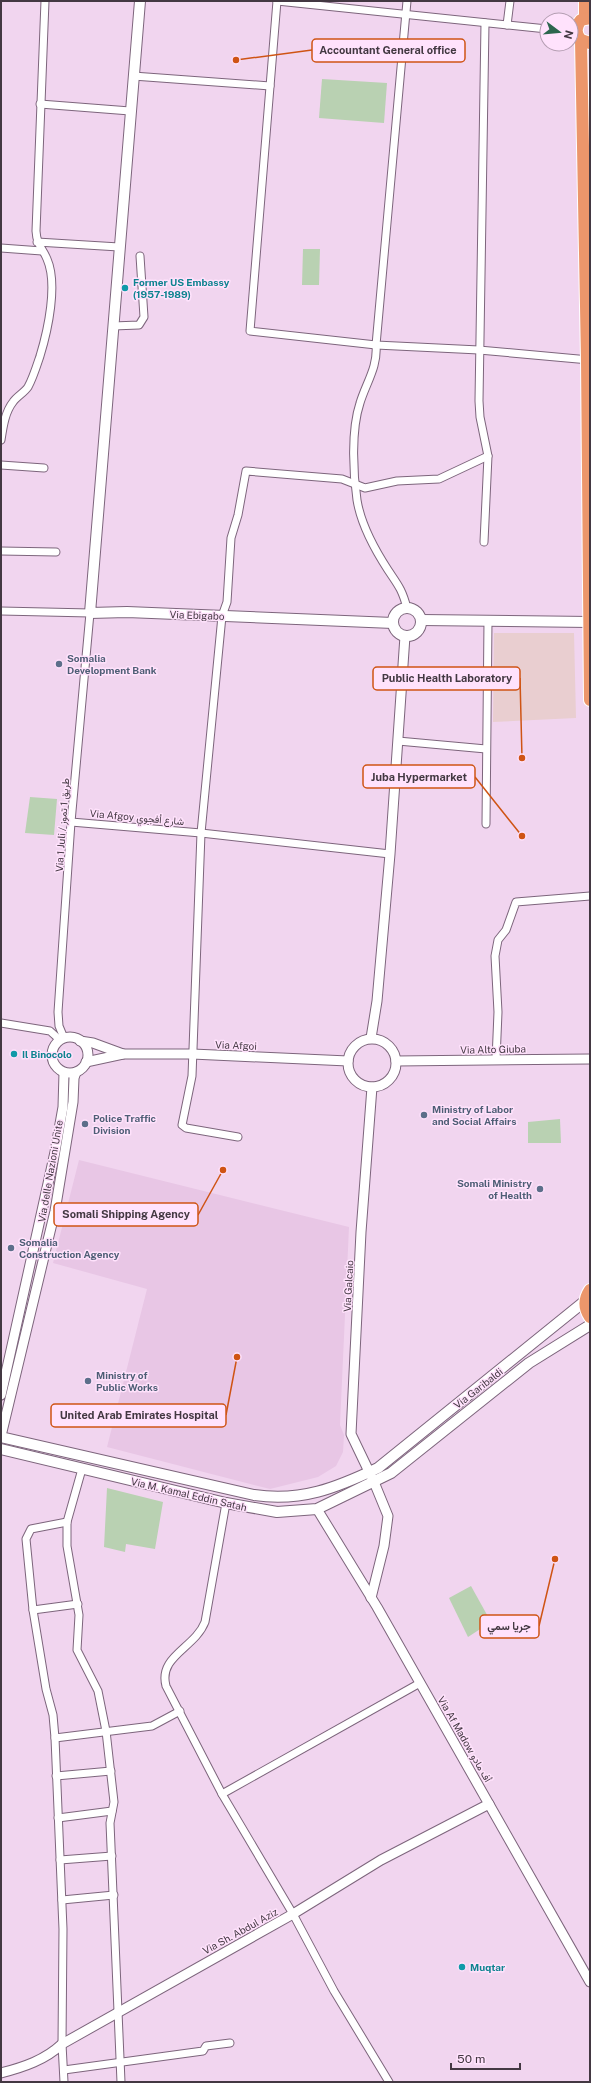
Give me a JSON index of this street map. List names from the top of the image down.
{
  "streets": {
    "main road": ["Via Ebigabo", "Via Garibaldi", "Via M. Kamal Eddin Satah"],
    "street": [
      "Via Afgoy شارع أفجوي",
      "Via 1 Juli / طريق 1 تموز",
      "Via Afgoi",
      "Via Alto Giuba",
      "Via delle Nazioni Unite",
      "Via Galcaio",
      "Via Af Madow أف مادو",
      "Via Sh. Abdul Aziz"
    ]
  },
  "crossings": [
    ["Via Ebigabo", "Via 1 Juli / طريق 1 تموز"],
    ["Via Afgoy شارع أفجوي", "Via 1 Juli / طريق 1 تموز"],
    ["Via 1 Juli / طريق 1 تموز", "Via delle Nazioni Unite"],
    ["Via Afgoi", "Via Alto Giuba"],
    ["Via Afgoi", "Via Galcaio"],
    ["Via Alto Giuba", "Via Galcaio"],
    ["Via delle Nazioni Unite", "Via M. Kamal Eddin Satah"],
    ["Via Galcaio", "Via Garibaldi"],
    ["Via Galcaio", "Via M. Kamal Eddin Satah"],
    ["Via Galcaio", "Via Af Madow أف مادو"],
    ["Via Garibaldi", "Via M. Kamal Eddin Satah"],
    ["Via M. Kamal Eddin Satah", "Via Af Madow أف مادو"],
    ["Via Af Madow أف مادو", "Via Sh. Abdul Aziz"]
  ],
  "places": [
    "Accountant General office",
    "Former US Embassy (1957-1989)",
    "Somalia Development Bank",
    "Public Health Laboratory",
    "Juba Hypermarket",
    "Il Binocolo",
    "Ministry of Labor and Social Affairs",
    "Police Traffic Division",
    "Somali Shipping Agency",
    "Somali Ministry of Health",
    "Somalia Construction Agency",
    "United Arab Emirates Hospital",
    "Ministry of Public Works",
    "جريا سمي",
    "Muqtar"
  ],
  "scale_bar": "50 m",
  "north": "right"
}
